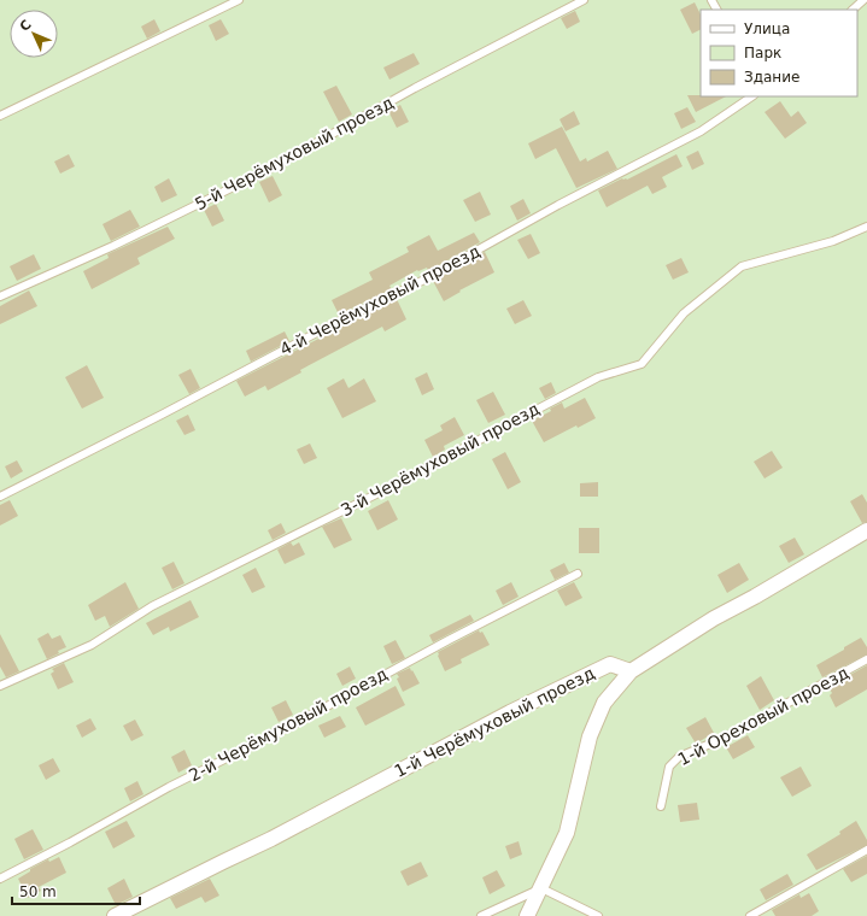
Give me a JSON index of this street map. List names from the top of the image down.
{
  "streets": {
    "street": ["1-й Черёмуховый проезд"],
    "lane": [
      "5-й Черёмуховый проезд",
      "4-й Черёмуховый проезд",
      "3-й Черёмуховый проезд",
      "1-й Ореховый проезд",
      "2-й Черёмуховый проезд"
    ]
  },
  "legend": ["Улица", "Парк", "Здание"],
  "scale_bar": "50 m",
  "north": "top left"
}
